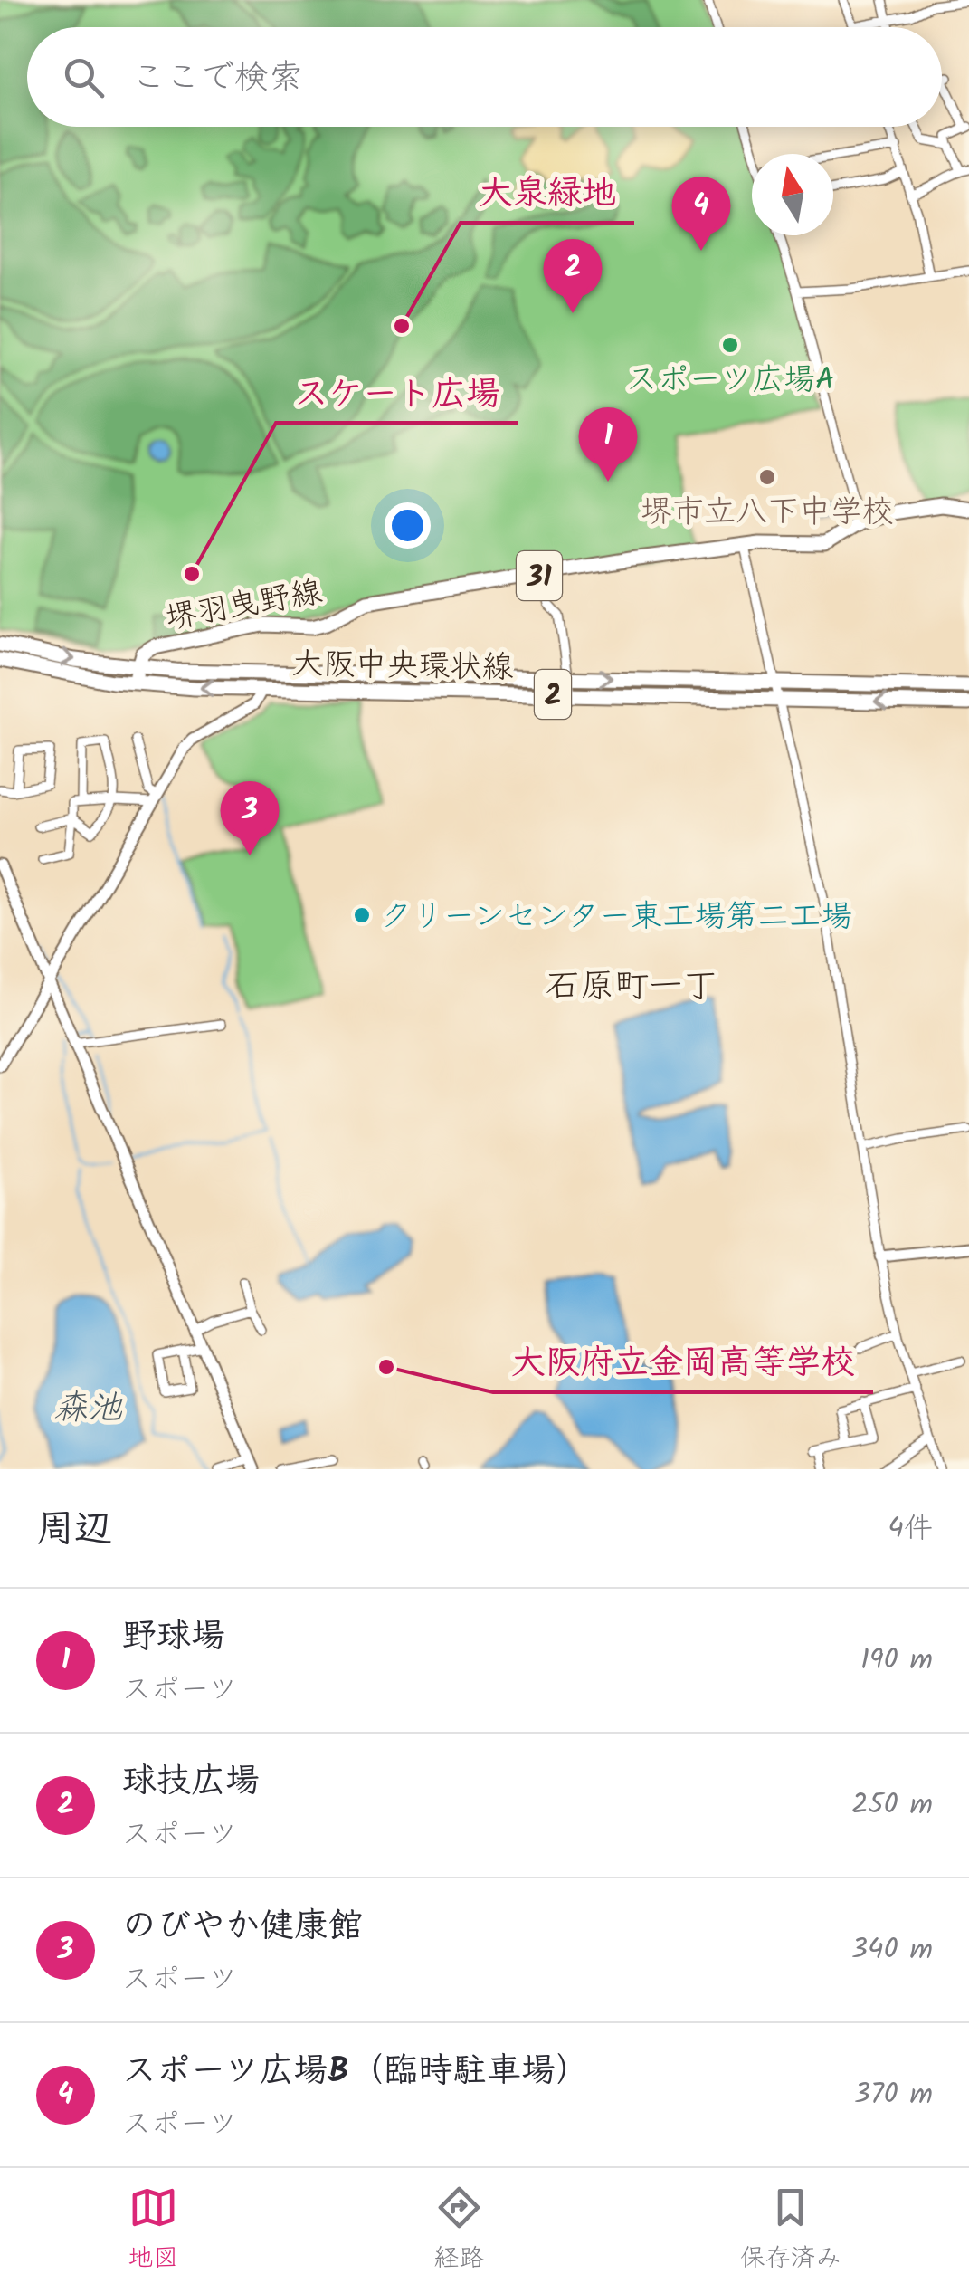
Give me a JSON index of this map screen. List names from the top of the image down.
{
  "streets": {
    "main road": [
      "31",
      "堺羽曳野線",
      "大阪中央環状線",
      "2"
    ]
  },
  "crossings": [
    ["堺羽曳野線", "大阪中央環状線"]
  ],
  "districts": ["石原町一丁"],
  "water": ["森池"],
  "places": [
    "大泉緑地",
    "スポーツ広場A",
    "堺市立八下中学校",
    "スケート広場",
    "クリーンセンター東工場第二工場",
    "大阪府立金岡高等学校"
  ],
  "north": "top",
  "page": {
    "search": "ここで検索",
    "pins": [
      "4",
      "2",
      "1",
      "3"
    ],
    "heading": ["周辺", "4件"],
    "list": [
      {
        "mark": "1",
        "name": "野球場",
        "note": "スポーツ",
        "value": "190 m"
      },
      {
        "mark": "2",
        "name": "球技広場",
        "note": "スポーツ",
        "value": "250 m"
      },
      {
        "mark": "3",
        "name": "のびやか健康館",
        "note": "スポーツ",
        "value": "340 m"
      },
      {
        "mark": "4",
        "name": "スポーツ広場B（臨時駐車場）",
        "note": "スポーツ",
        "value": "370 m"
      }
    ],
    "nav": ["地図", "経路", "保存済み"]
  }
}
